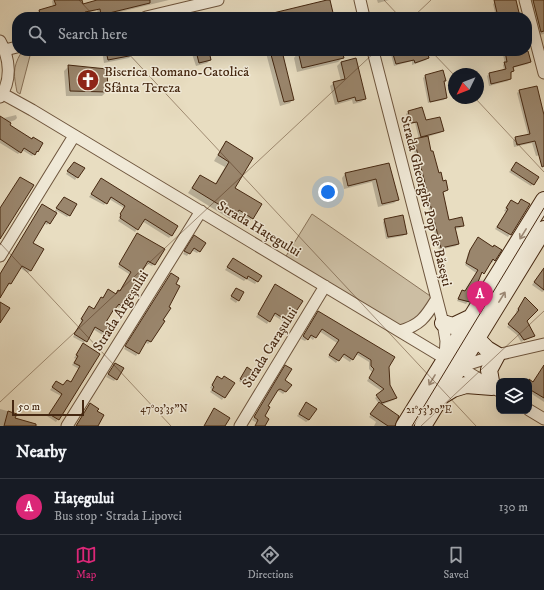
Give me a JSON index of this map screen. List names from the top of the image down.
{
  "streets": {
    "street": [
      "Strada Gheorghe Pop de Băsești",
      "Strada Hațegului",
      "Strada Argeșului",
      "Strada Carașului"
    ]
  },
  "crossings": [
    ["Strada Gheorghe Pop de Băsești", "Strada Hațegului"],
    ["Strada Hațegului", "Strada Argeșului"],
    ["Strada Hațegului", "Strada Carașului"]
  ],
  "places": {
    "church": ["Biserica Romano-Catolică Sfânta Tereza"]
  },
  "scale_bar": "50 m",
  "north": "bottom left",
  "page": {
    "search": "Search here",
    "pins": "A",
    "scale": "50 m",
    "heading": "Nearby",
    "list": [
      {
        "mark": "A",
        "name": "Hațegului",
        "note": "Bus stop · Strada Lipovei",
        "value": "130 m"
      }
    ],
    "nav": ["Map", "Directions", "Saved"]
  },
  "coordinates": ["47°03'35\"N", "21°53'50\"E"]
}
